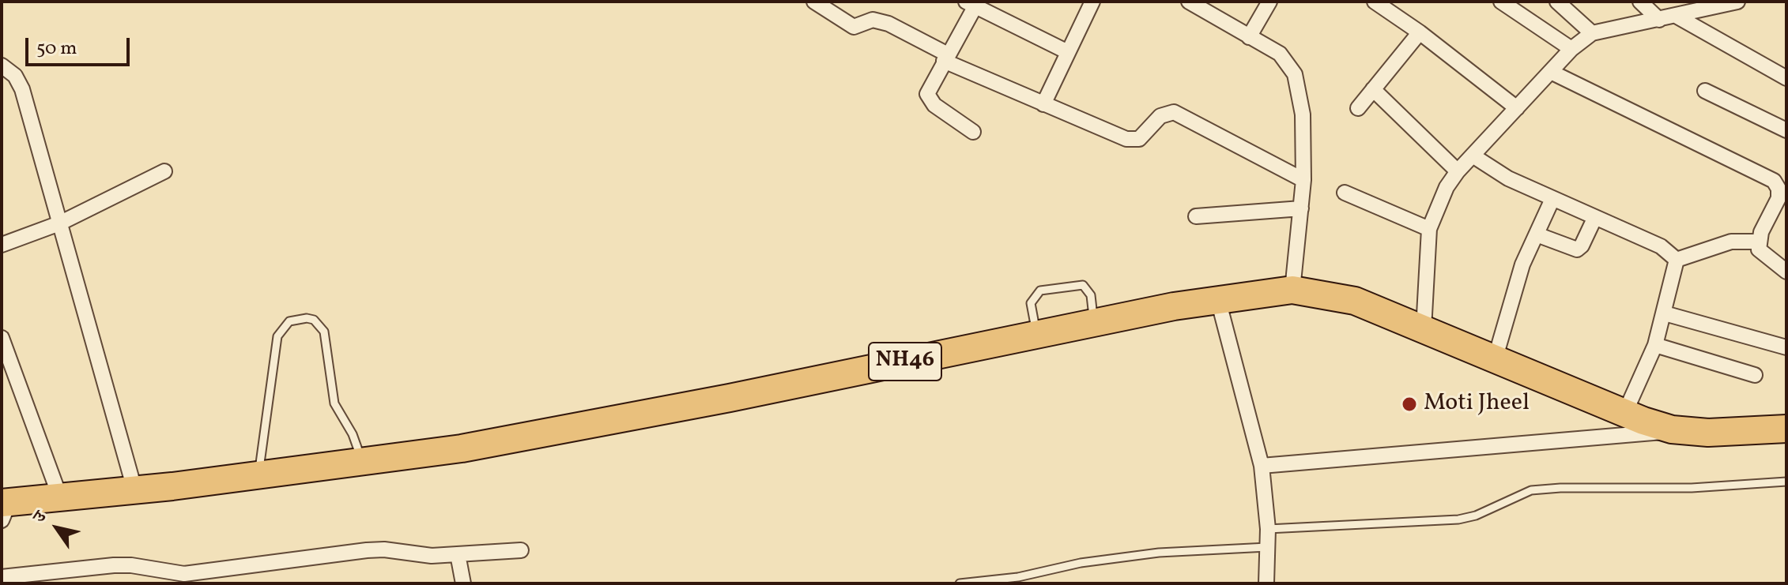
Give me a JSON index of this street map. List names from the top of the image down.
{
  "streets": {
    "highway": ["NH46"]
  },
  "places": ["Moti Jheel"],
  "scale_bar": "50 m",
  "north": "top left"
}
